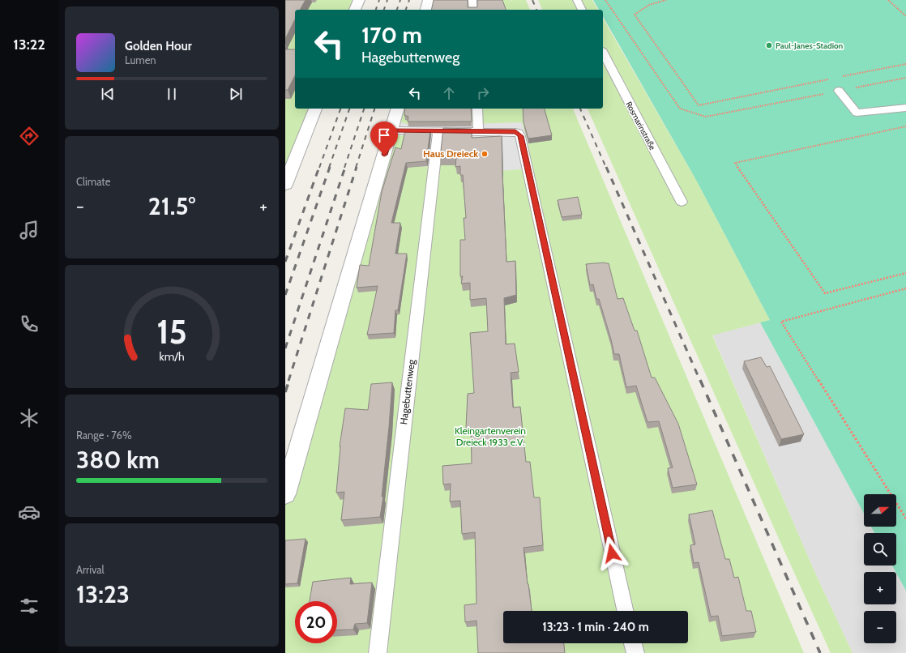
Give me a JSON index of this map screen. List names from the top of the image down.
{
  "streets": {
    "lane": ["Rosmarinstraße", "Hagebuttenweg"]
  },
  "parks": ["Kleingartenverein Dreieck 1933 e.V."],
  "places": ["Paul-Janes-Stadion", "Haus Dreieck"],
  "north": "right",
  "page": {
    "tabs": "13:22",
    "turn": ["170 m", "Hagebuttenweg"],
    "song": ["Golden Hour", "Lumen"],
    "tile": [
      "Climate",
      ["Range · 76%", "380 km"],
      ["Arrival", "13:23"]
    ],
    "heat": ["−", "21.5°", "+"],
    "map_buttons": ["+", "−"],
    "limit": "20",
    "trip": "13:23 · 1 min · 240 m",
    "gauge": ["15", "km/h"]
  }
}
